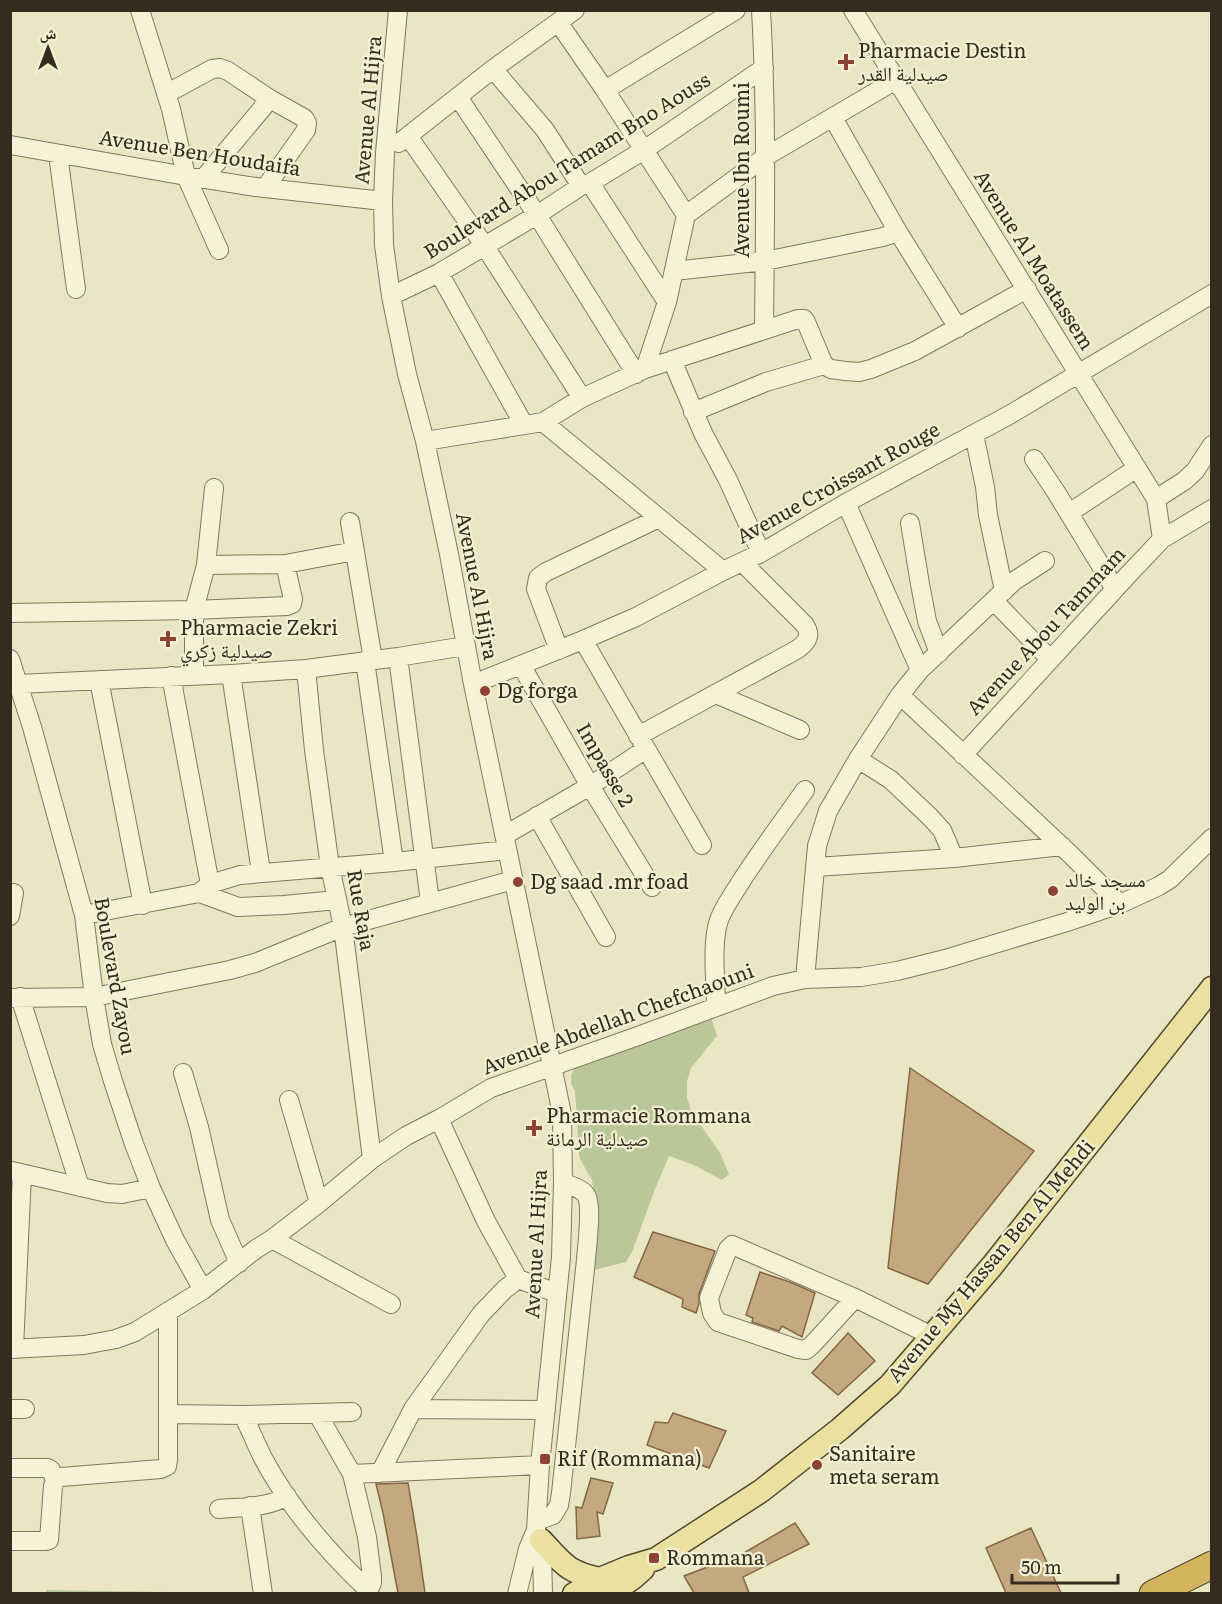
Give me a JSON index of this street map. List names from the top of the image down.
{
  "streets": {
    "main road": ["Avenue My Hassan Ben Al Mehdi"],
    "street": [
      "Avenue Al Hijra",
      "Avenue Ben Houdaifa",
      "Boulevard Abou Tamam Bno Aouss",
      "Avenue Ibn Roumi",
      "Avenue Al Moatassem",
      "Avenue Croissant Rouge",
      "Avenue Abou Tammam",
      "Impasse 2",
      "Rue Raja",
      "Boulevard Zayou",
      "Avenue Abdellah Chefchaouni"
    ]
  },
  "crossings": [
    ["Avenue Al Hijra", "Avenue Ben Houdaifa"],
    ["Avenue Al Hijra", "Boulevard Abou Tamam Bno Aouss"],
    ["Avenue Al Hijra", "Avenue Croissant Rouge"],
    ["Avenue Al Hijra", "Avenue Abdellah Chefchaouni"],
    ["Boulevard Abou Tamam Bno Aouss", "Avenue Ibn Roumi"],
    ["Avenue Al Moatassem", "Avenue Croissant Rouge"],
    ["Avenue Al Moatassem", "Avenue Abou Tammam"],
    ["Avenue Croissant Rouge", "Impasse 2"],
    ["Rue Raja", "Avenue Abdellah Chefchaouni"],
    ["Boulevard Zayou", "Avenue Abdellah Chefchaouni"]
  ],
  "places": {
    "health": ["Pharmacie Destin صيدلية القدر", "Pharmacie Zekri صيدلية زكري", "Pharmacie Rommana صيدلية الرمانة"],
    "other": [
      "Dg forga",
      "Dg saad .mr foad",
      "مسجد خالد بن الوليد",
      "Sanitaire meta seram"
    ],
    "transit": ["Rif (Rommana)", "Rommana"]
  },
  "scale_bar": "50 m",
  "north": "top"
}
